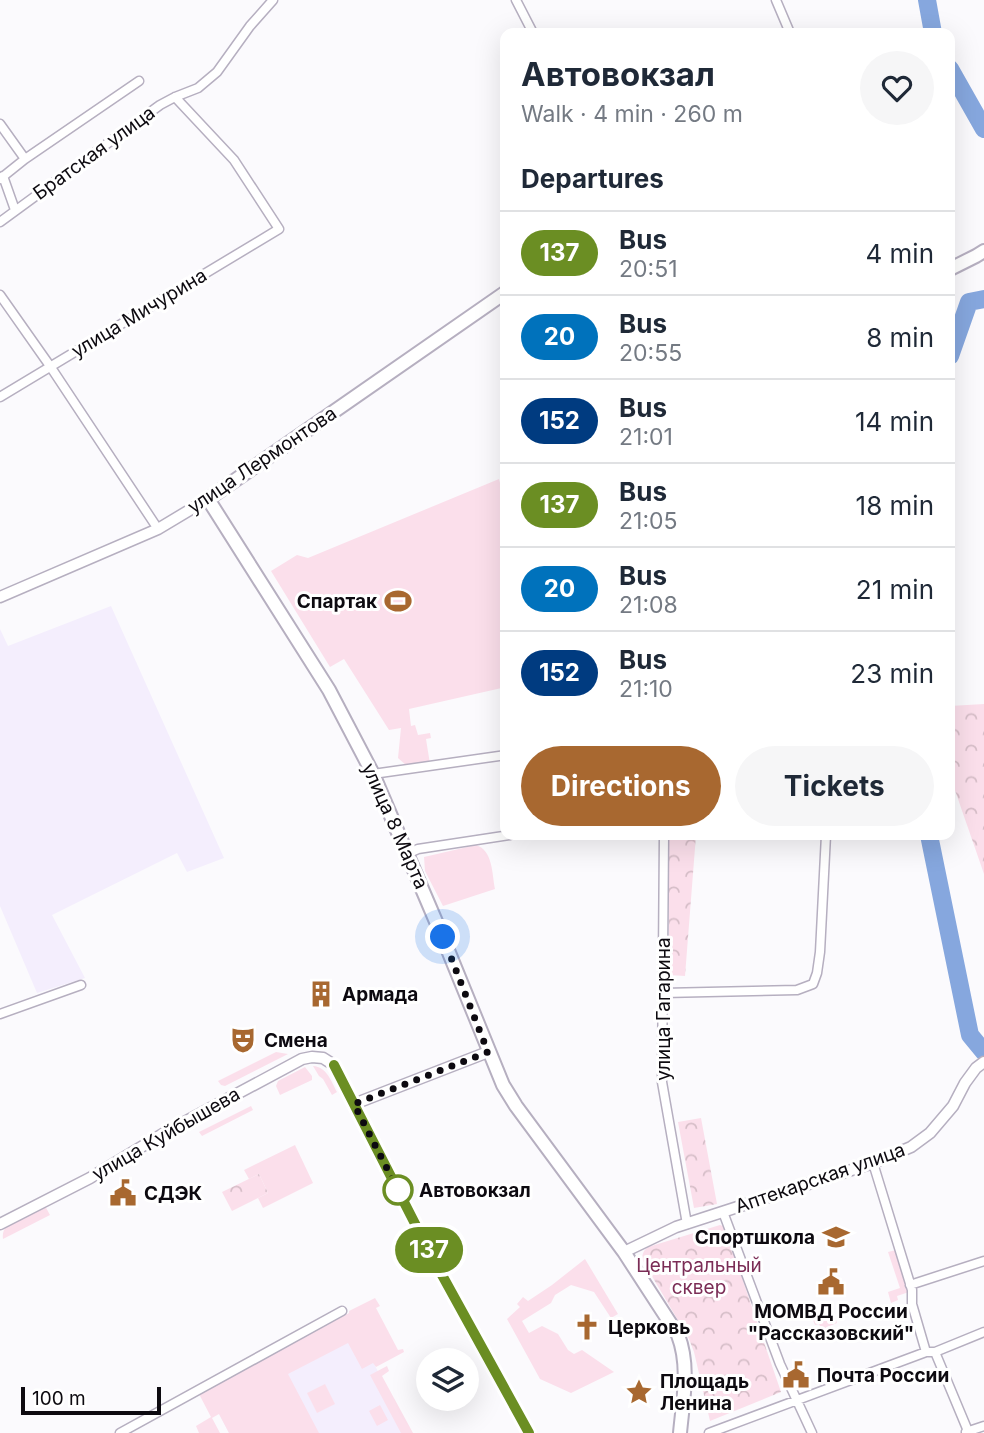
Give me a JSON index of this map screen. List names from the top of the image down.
{
  "streets": {
    "main road": ["улица Лермонтова", "улица 8 Марта"],
    "street": [
      "Братская улица",
      "улица Мичурина",
      "улица Гагарина",
      "улица Куйбышева",
      "Аптекарская улица"
    ]
  },
  "crossings": [
    ["Братская улица", "улица Мичурина"],
    ["улица Лермонтова", "улица 8 Марта"],
    ["улица 8 Марта", "Аптекарская улица"],
    ["улица Гагарина", "Аптекарская улица"]
  ],
  "parks": ["Центральный сквер"],
  "places": {
    "sports": ["Спартак"],
    "building": ["Армада"],
    "theatre": ["Смена"],
    "other": ["Автовокзал"],
    "public building": ["СДЭК", "МОМВД России \"Рассказовский\"", "Почта России"],
    "school or university": ["Спортшкола"],
    "church": ["Церковь"],
    "place": ["Площадь Ленина"]
  },
  "lines": ["bus line 137"],
  "scale_bar": "100 m",
  "page": {
    "on_map": "137",
    "heading": [
      ["Автовокзал", "Walk · 4 min · 260 m"],
      "Departures"
    ],
    "list": [
      {
        "mark": "137",
        "name": "Bus",
        "note": "20:51",
        "value": "4 min"
      },
      {
        "mark": "20",
        "name": "Bus",
        "note": "20:55",
        "value": "8 min"
      },
      {
        "mark": "152",
        "name": "Bus",
        "note": "21:01",
        "value": "14 min"
      },
      {
        "mark": "137",
        "name": "Bus",
        "note": "21:05",
        "value": "18 min"
      },
      {
        "mark": "20",
        "name": "Bus",
        "note": "21:08",
        "value": "21 min"
      },
      {
        "mark": "152",
        "name": "Bus",
        "note": "21:10",
        "value": "23 min"
      }
    ],
    "buttons": ["Directions", "Tickets"],
    "scale": "100 m"
  }
}
